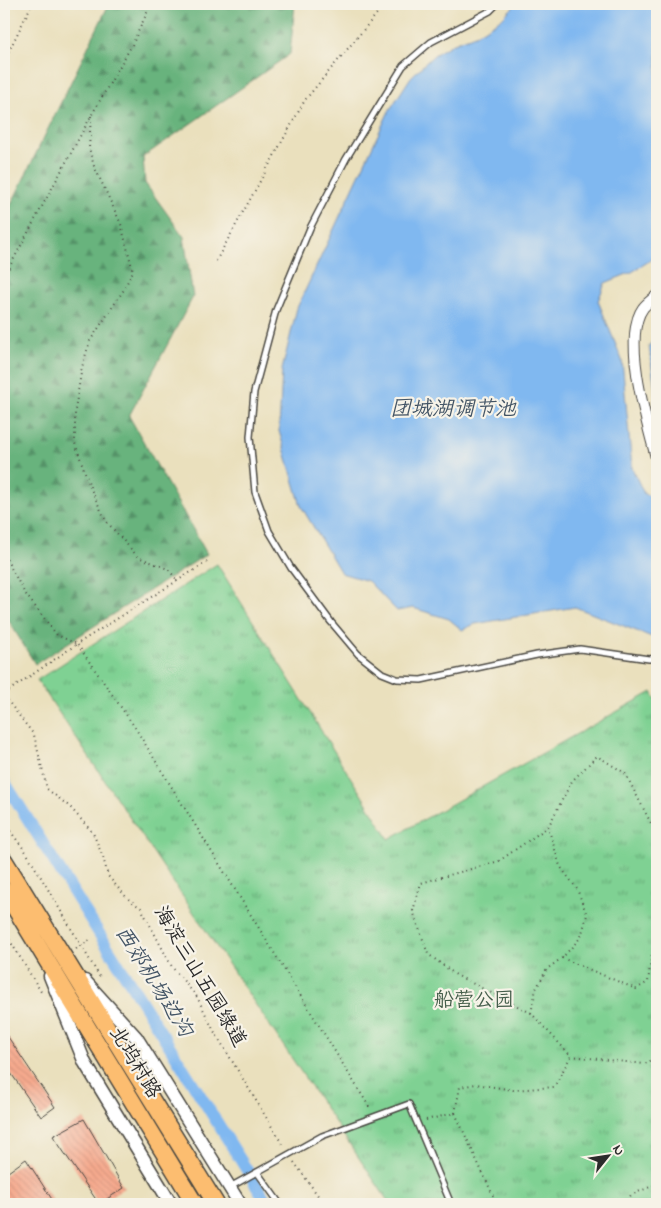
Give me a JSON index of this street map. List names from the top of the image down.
{
  "streets": {
    "main road": ["北坞村路"],
    "path": ["海淀三山五园绿道"]
  },
  "water": ["团城湖调节池", "西郊机场边沟"],
  "parks": ["船营公园"],
  "north": "top right"
}
